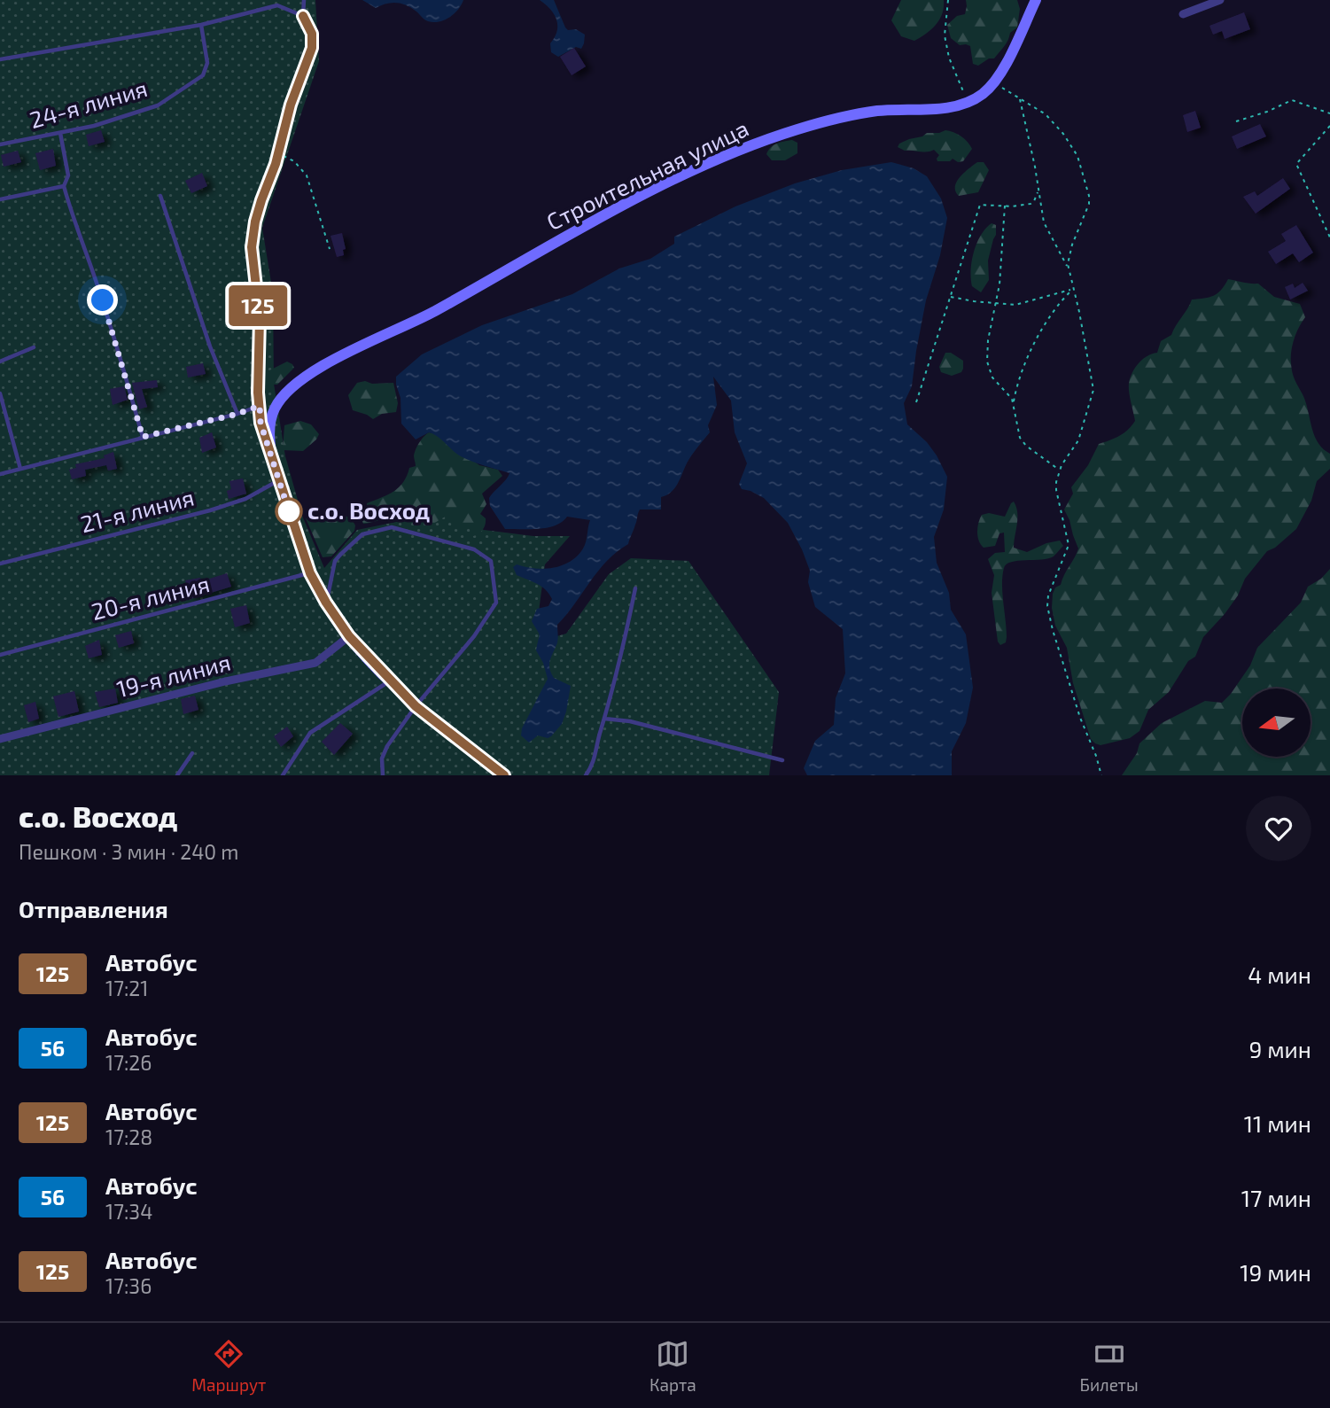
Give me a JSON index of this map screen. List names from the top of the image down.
{
  "streets": {
    "street": ["Строительная улица", "19-я линия"],
    "lane": ["24-я линия", "21-я линия", "20-я линия"]
  },
  "crossings": [
    ["Строительная улица", "21-я линия"],
    ["Строительная улица", "20-я линия"],
    ["Строительная улица", "19-я линия"]
  ],
  "places": ["с.о. Восход"],
  "lines": ["bus line 125"],
  "north": "left",
  "page": {
    "on_map": "125",
    "heading": [
      ["с.о. Восход", "Пешком · 3 мин · 240 m"],
      "Отправления"
    ],
    "list": [
      {
        "mark": "125",
        "name": "Автобус",
        "note": "17:21",
        "value": "4 мин"
      },
      {
        "mark": "56",
        "name": "Автобус",
        "note": "17:26",
        "value": "9 мин"
      },
      {
        "mark": "125",
        "name": "Автобус",
        "note": "17:28",
        "value": "11 мин"
      },
      {
        "mark": "56",
        "name": "Автобус",
        "note": "17:34",
        "value": "17 мин"
      },
      {
        "mark": "125",
        "name": "Автобус",
        "note": "17:36",
        "value": "19 мин"
      }
    ],
    "tabs": ["Маршрут", "Карта", "Билеты"]
  }
}
